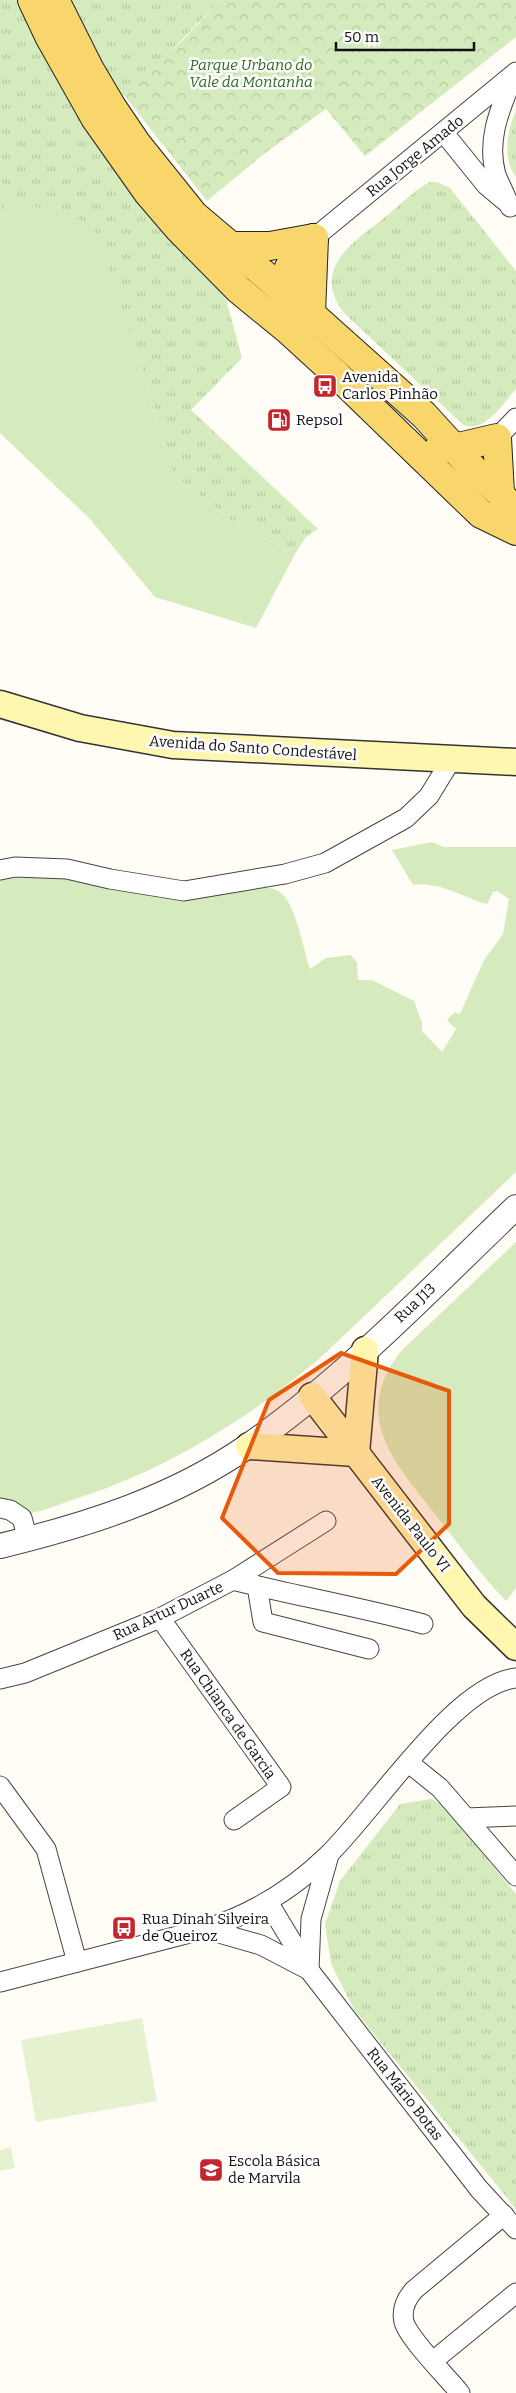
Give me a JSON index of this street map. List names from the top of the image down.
{
  "streets": {
    "main road": ["Avenida do Santo Condestável", "Avenida Paulo VI"],
    "street": [
      "Rua Jorge Amado",
      "Rua J13",
      "Rua Artur Duarte",
      "Rua Chianca de Garcia",
      "Rua Mário Botas"
    ]
  },
  "crossings": [
    ["Rua J13", "Avenida Paulo VI"],
    ["Rua Artur Duarte", "Rua Chianca de Garcia"]
  ],
  "parks": ["Parque Urbano do Vale da Montanha"],
  "places": {
    "bus stop": ["Avenida Carlos Pinhão", "Rua Dinah Silveira de Queiroz"],
    "fuel station": ["Repsol"],
    "school or university": ["Escola Básica de Marvila"]
  },
  "scale_bar": "50 m"
}
